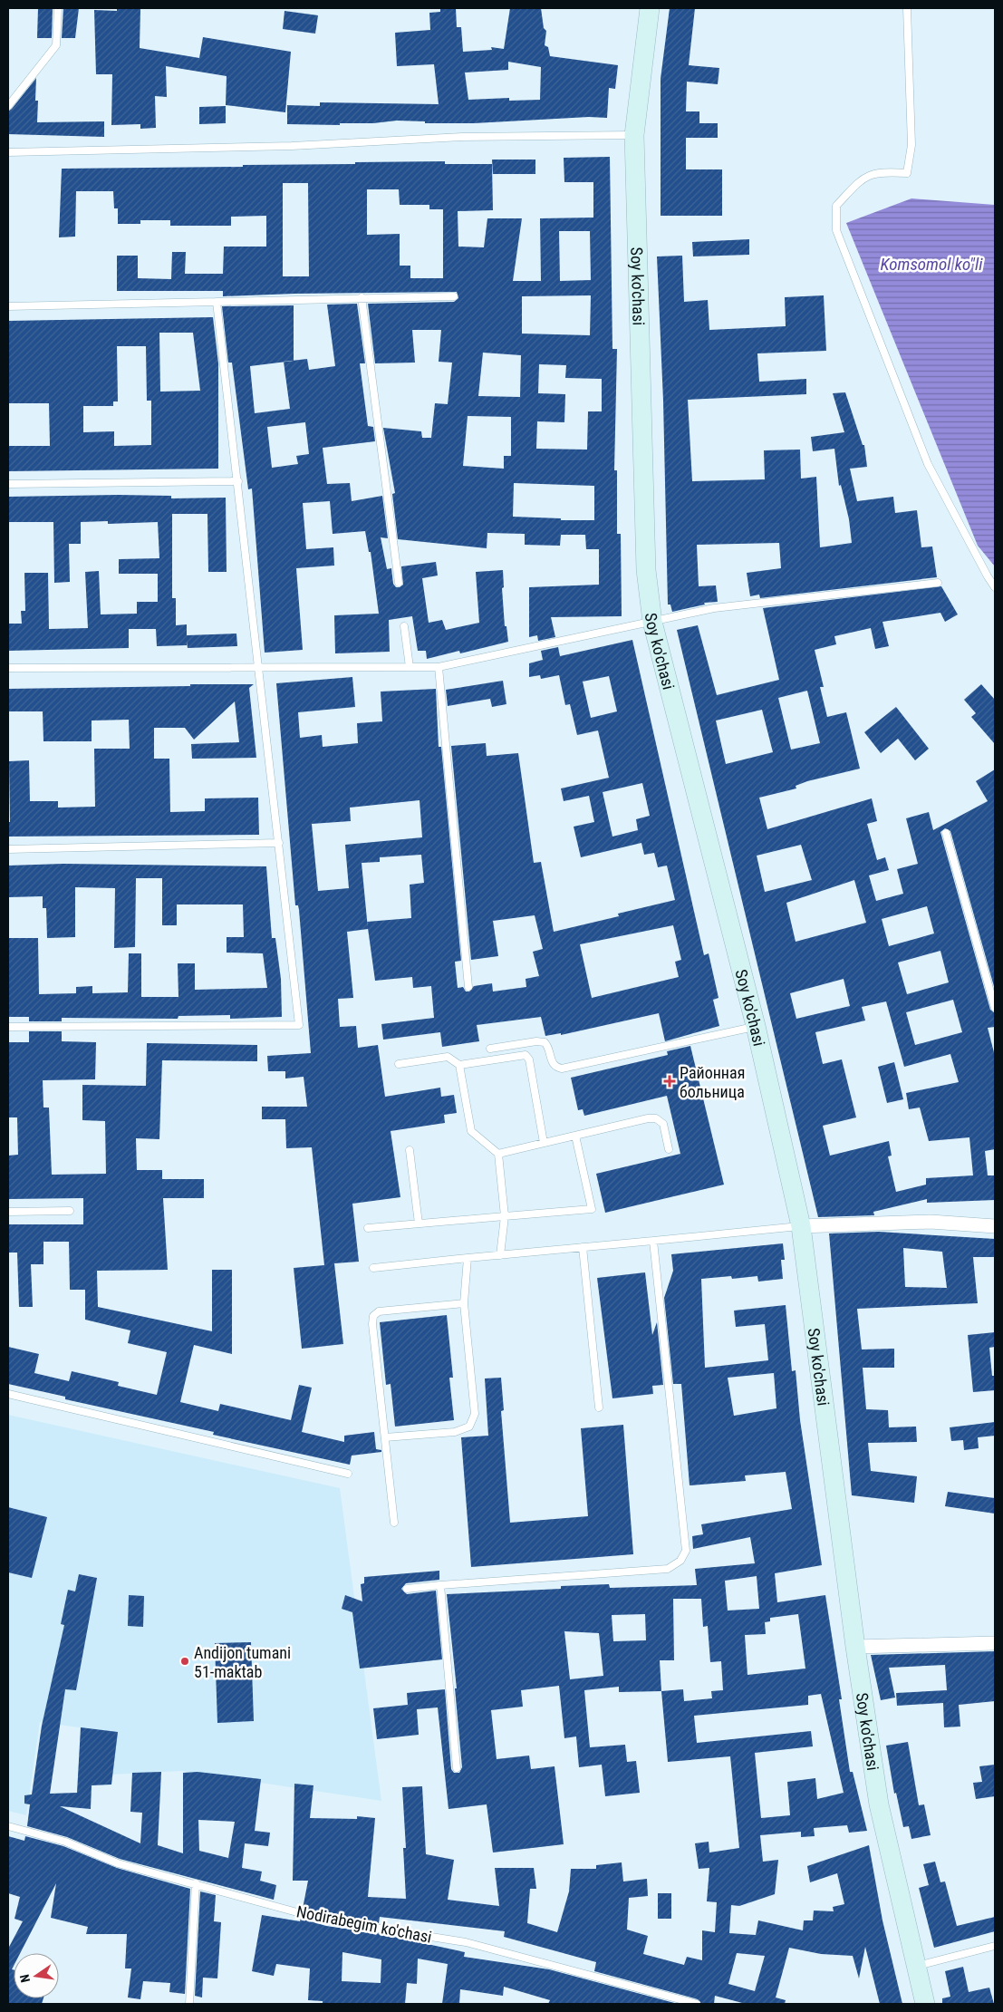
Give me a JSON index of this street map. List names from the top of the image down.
{
  "streets": {
    "main road": ["Soy ko'chasi"],
    "lane": ["Nodirabegim ko'chasi"]
  },
  "water": ["Komsomol ko\"li"],
  "places": {
    "health": ["Районная больница"],
    "other": ["Andijon tumani 51-maktab"]
  },
  "north": "left"
}
